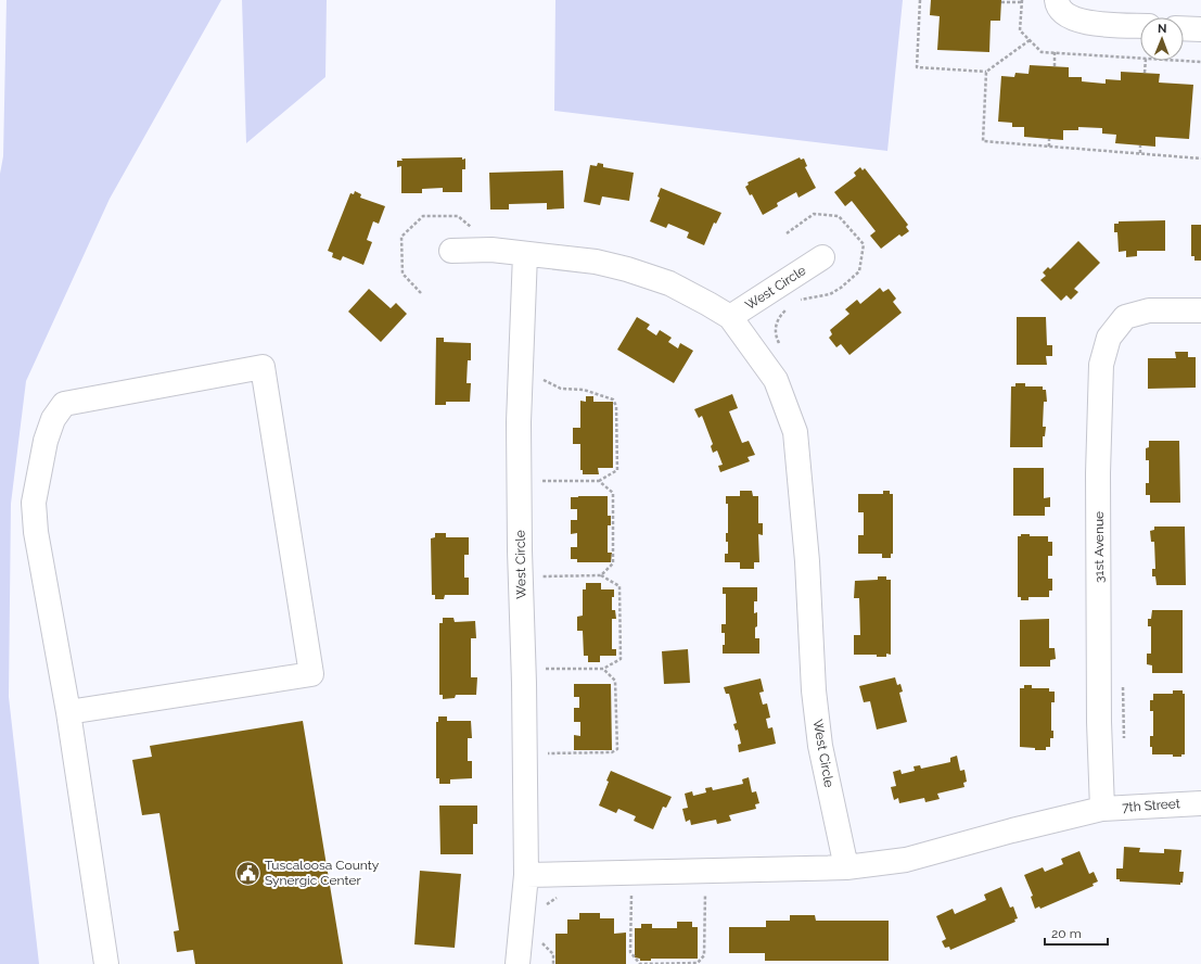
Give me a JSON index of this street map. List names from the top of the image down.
{
  "streets": {
    "street": ["West Circle", "31st Avenue", "7th Street"]
  },
  "crossings": [
    ["31st Avenue", "7th Street"]
  ],
  "places": {
    "public building": ["Tuscaloosa County Synergic Center"]
  },
  "scale_bar": "20 m",
  "north": "top"
}
